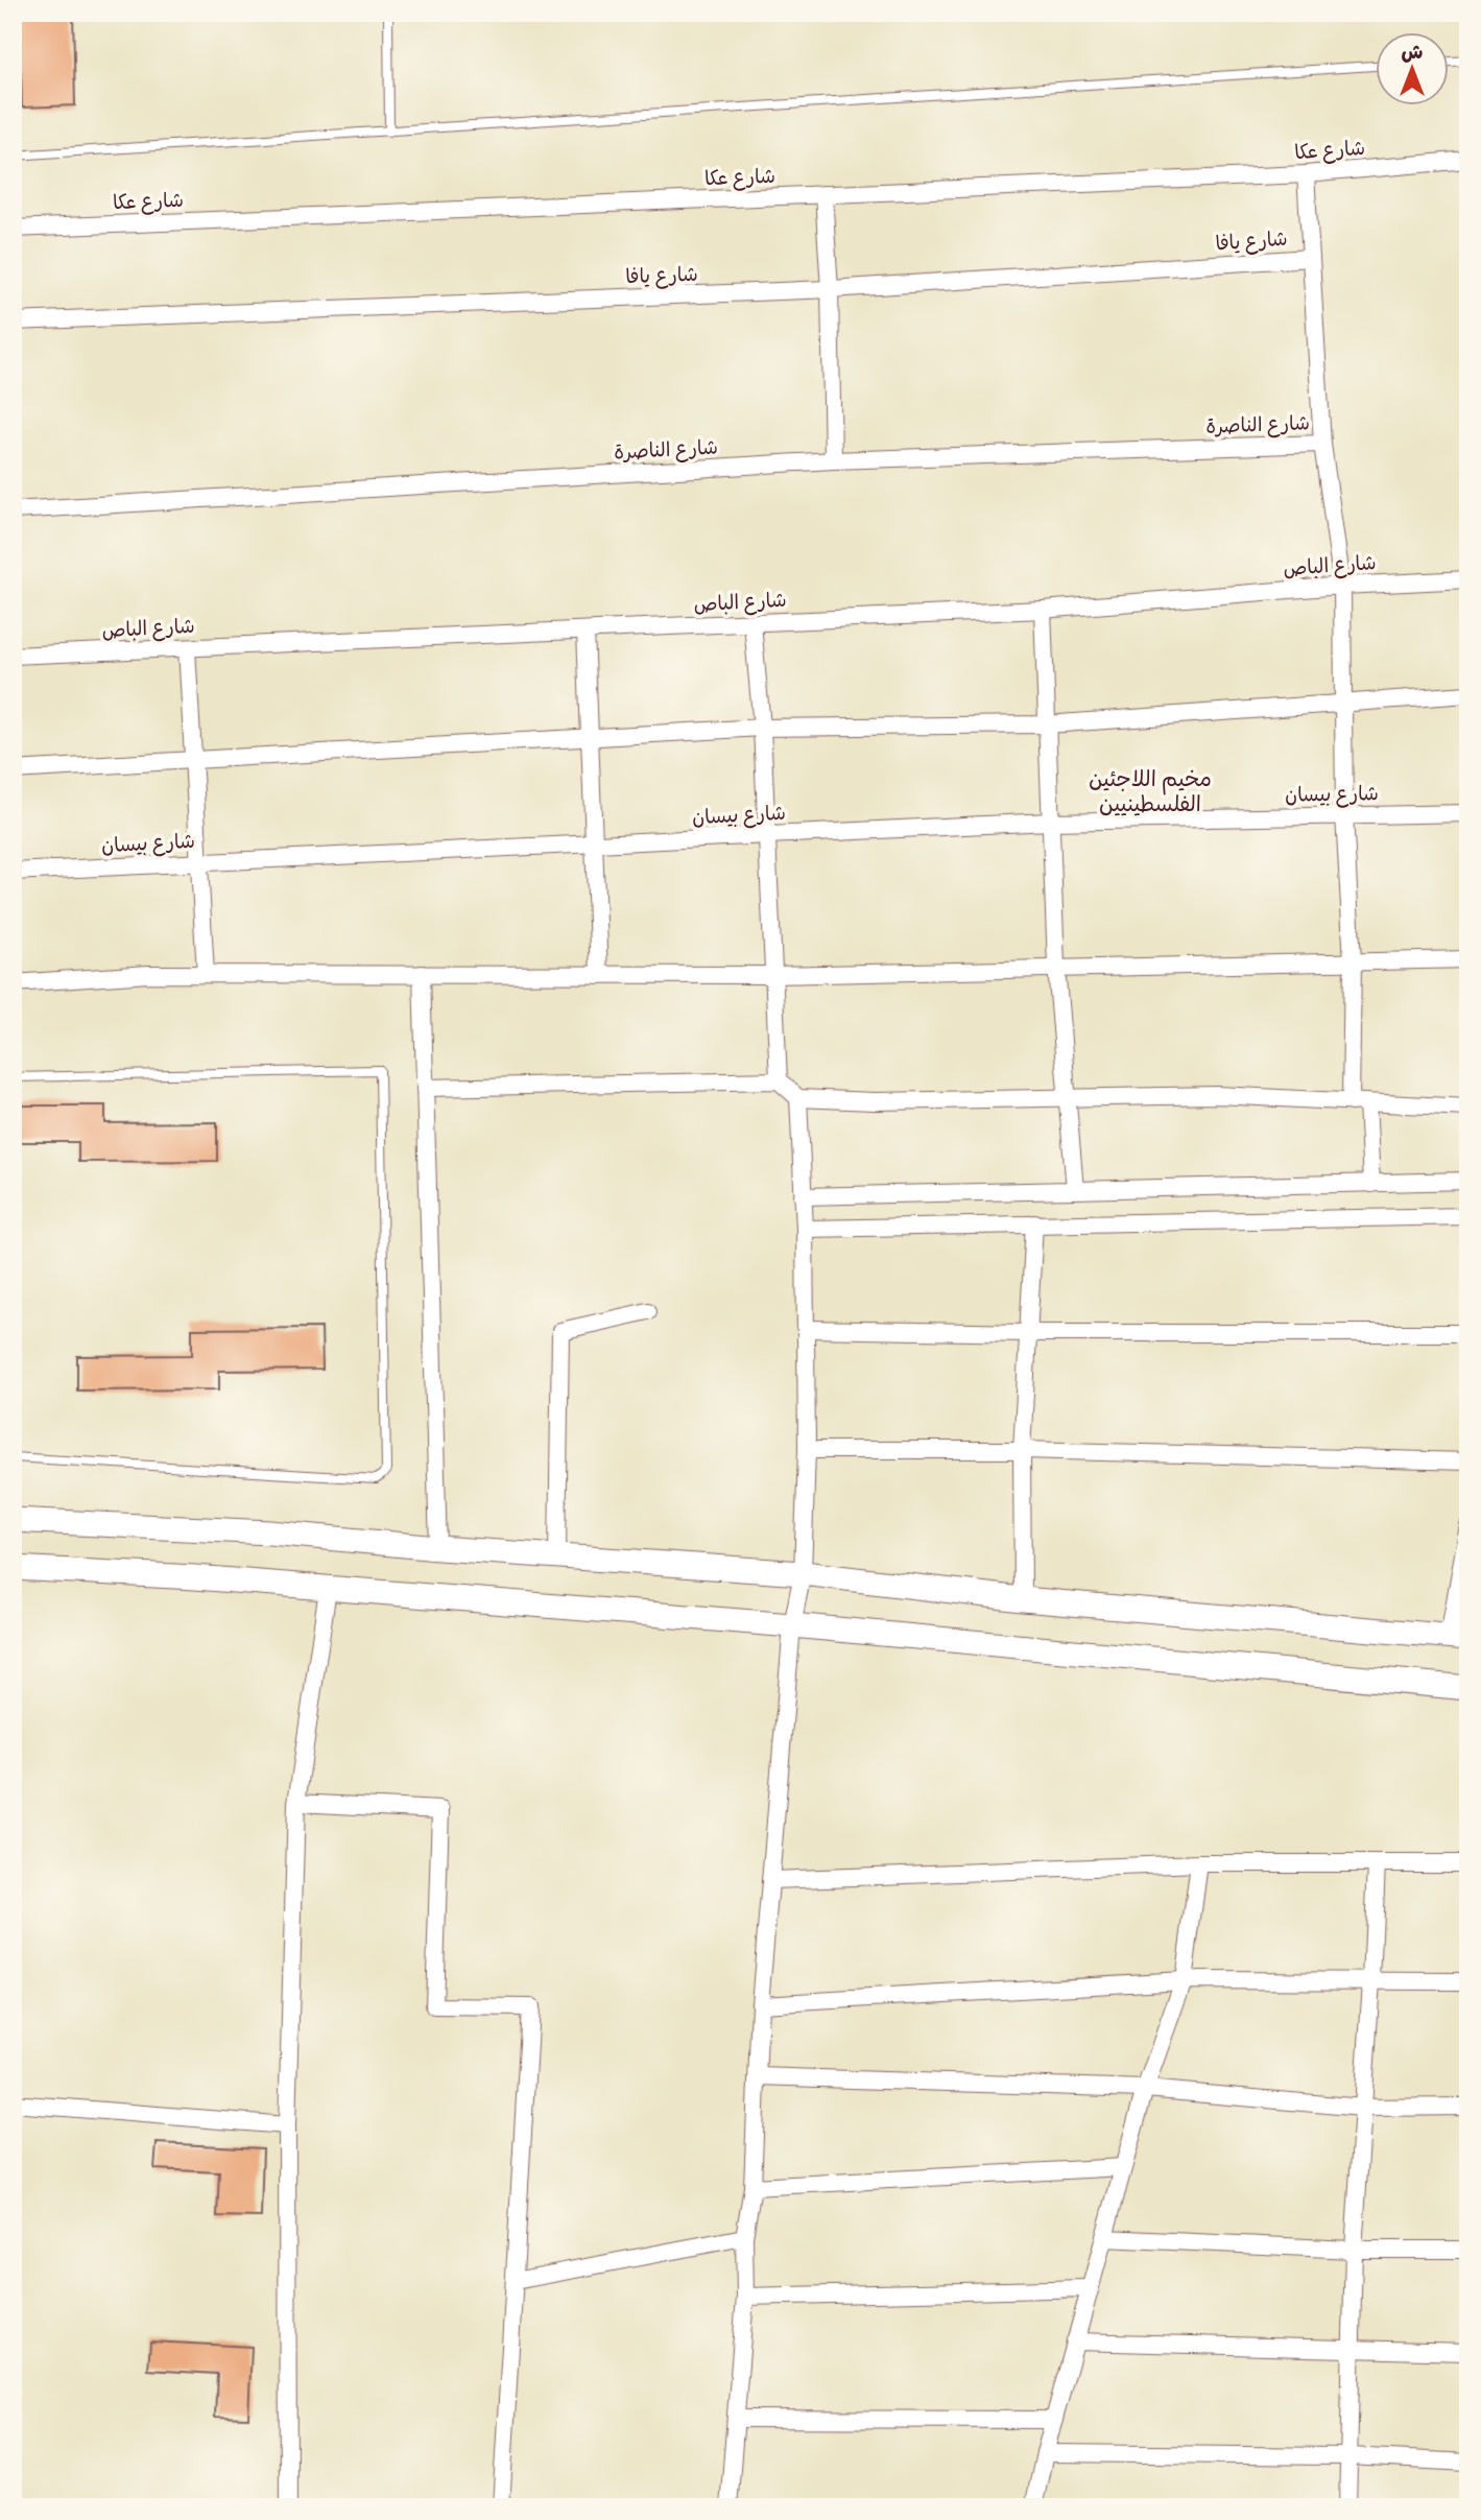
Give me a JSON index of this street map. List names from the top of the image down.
{
  "streets": {
    "street": [
      "شارع عكا",
      "شارع يافا",
      "شارع الناصرة",
      "شارع الباص",
      "شارع بيسان"
    ]
  },
  "districts": ["مخيم اللاجئين الفلسطينيين"],
  "north": "top"
}
